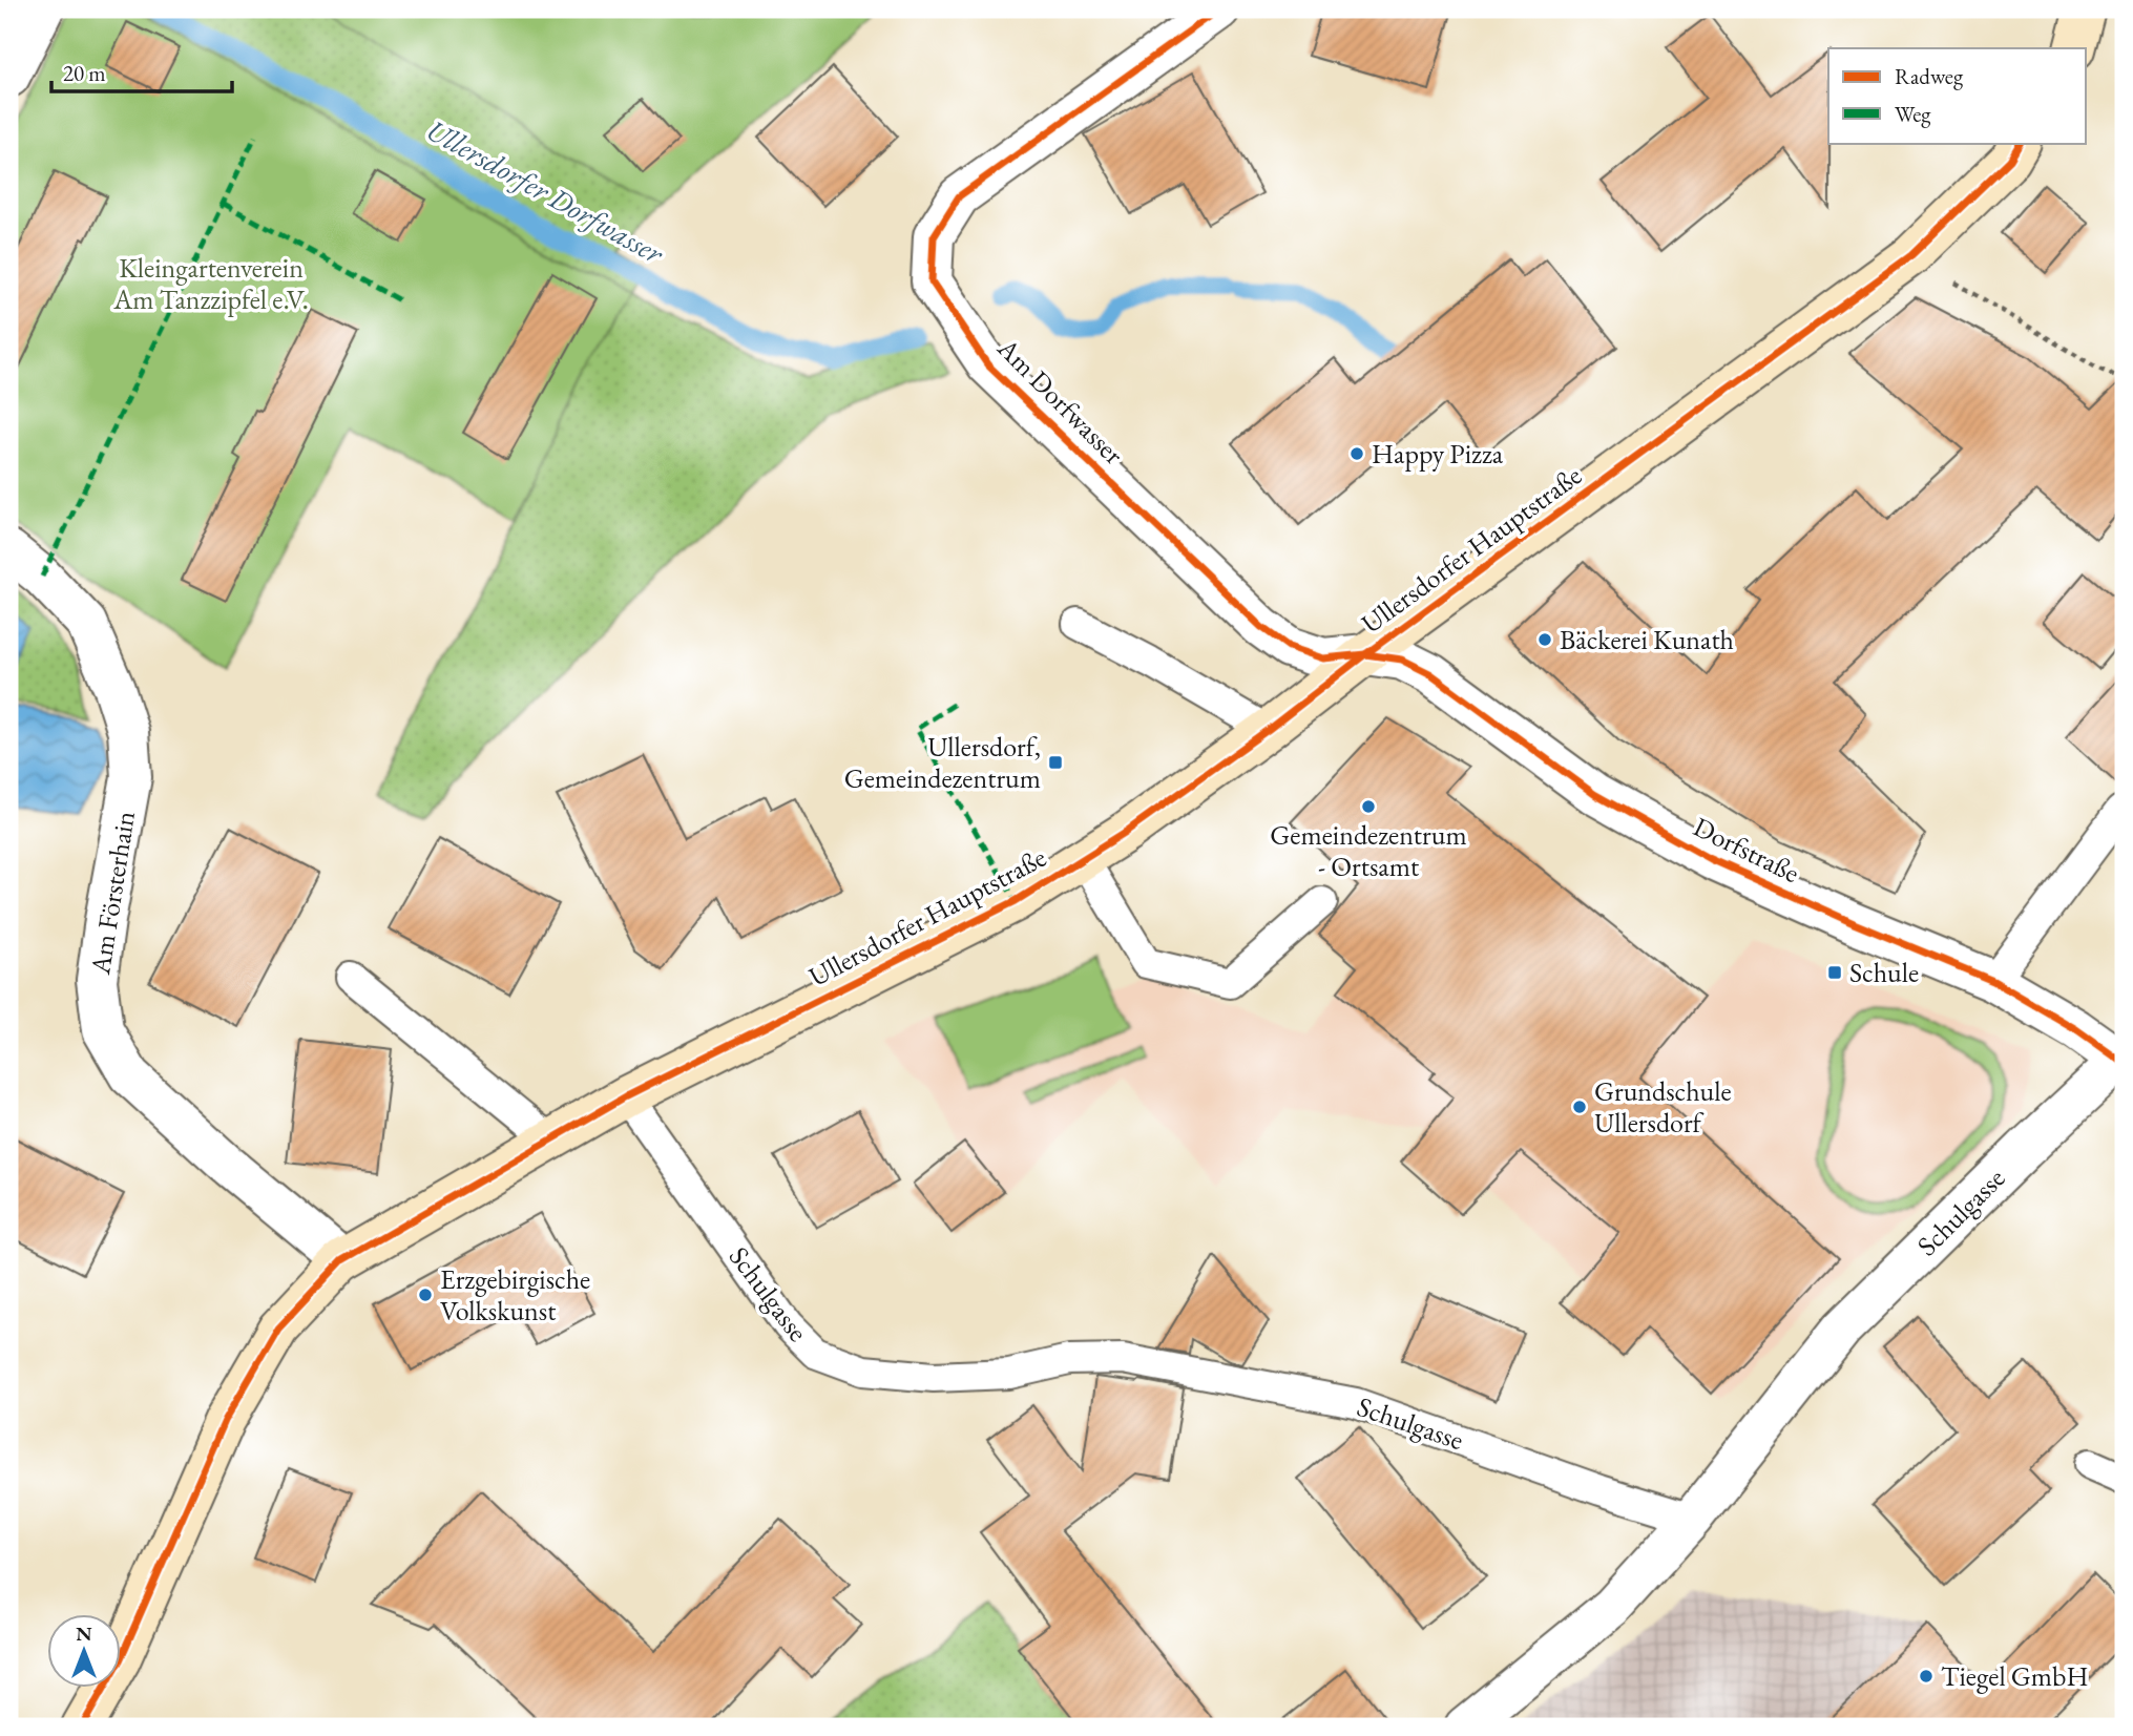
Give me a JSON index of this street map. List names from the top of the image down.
{
  "streets": {
    "main road": ["Ullersdorfer Hauptstraße"],
    "street": [
      "Am Dorfwasser",
      "Dorfstraße",
      "Am Försterhain",
      "Schulgasse"
    ]
  },
  "crossings": [
    ["Am Dorfwasser", "Ullersdorfer Hauptstraße"],
    ["Am Dorfwasser", "Dorfstraße"],
    ["Ullersdorfer Hauptstraße", "Dorfstraße"],
    ["Ullersdorfer Hauptstraße", "Am Försterhain"],
    ["Ullersdorfer Hauptstraße", "Schulgasse"],
    ["Dorfstraße", "Schulgasse"]
  ],
  "water": ["Ullersdorfer Dorfwasser"],
  "parks": ["Kleingartenverein Am Tanzzipfel e.V."],
  "places": {
    "other": [
      "Happy Pizza",
      "Bäckerei Kunath",
      "Gemeindezentrum - Ortsamt",
      "Grundschule Ullersdorf",
      "Erzgebirgische Volkskunst",
      "Tiegel GmbH"
    ],
    "transit": ["Ullersdorf, Gemeindezentrum", "Schule"]
  },
  "legend": ["Radweg", "Weg"],
  "scale_bar": "20 m",
  "north": "top"
}
